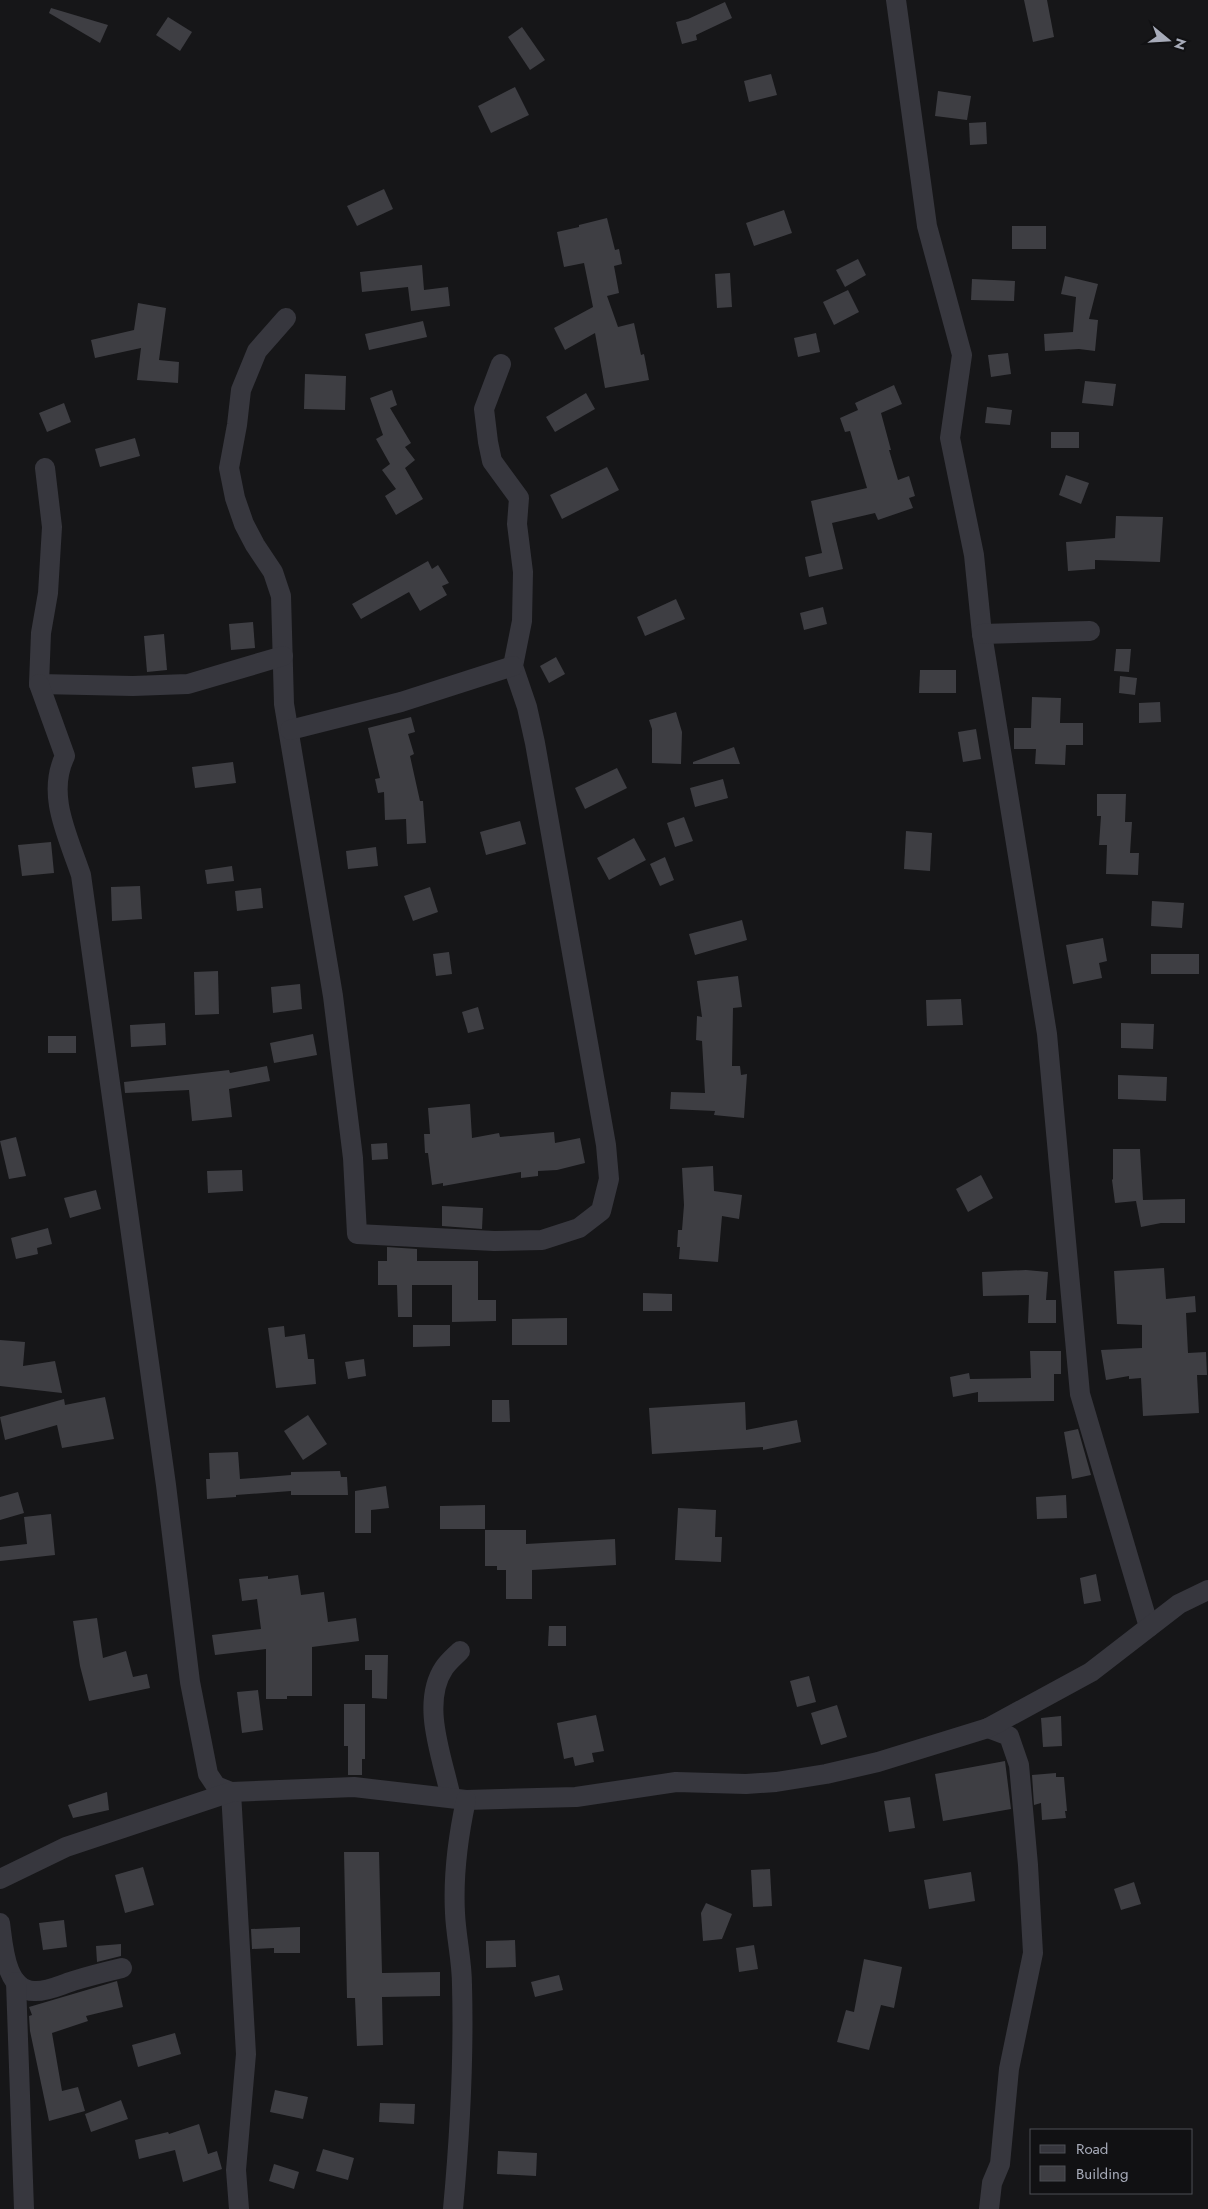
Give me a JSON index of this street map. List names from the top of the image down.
{
  "legend": ["Road", "Building"],
  "north": "right"
}
